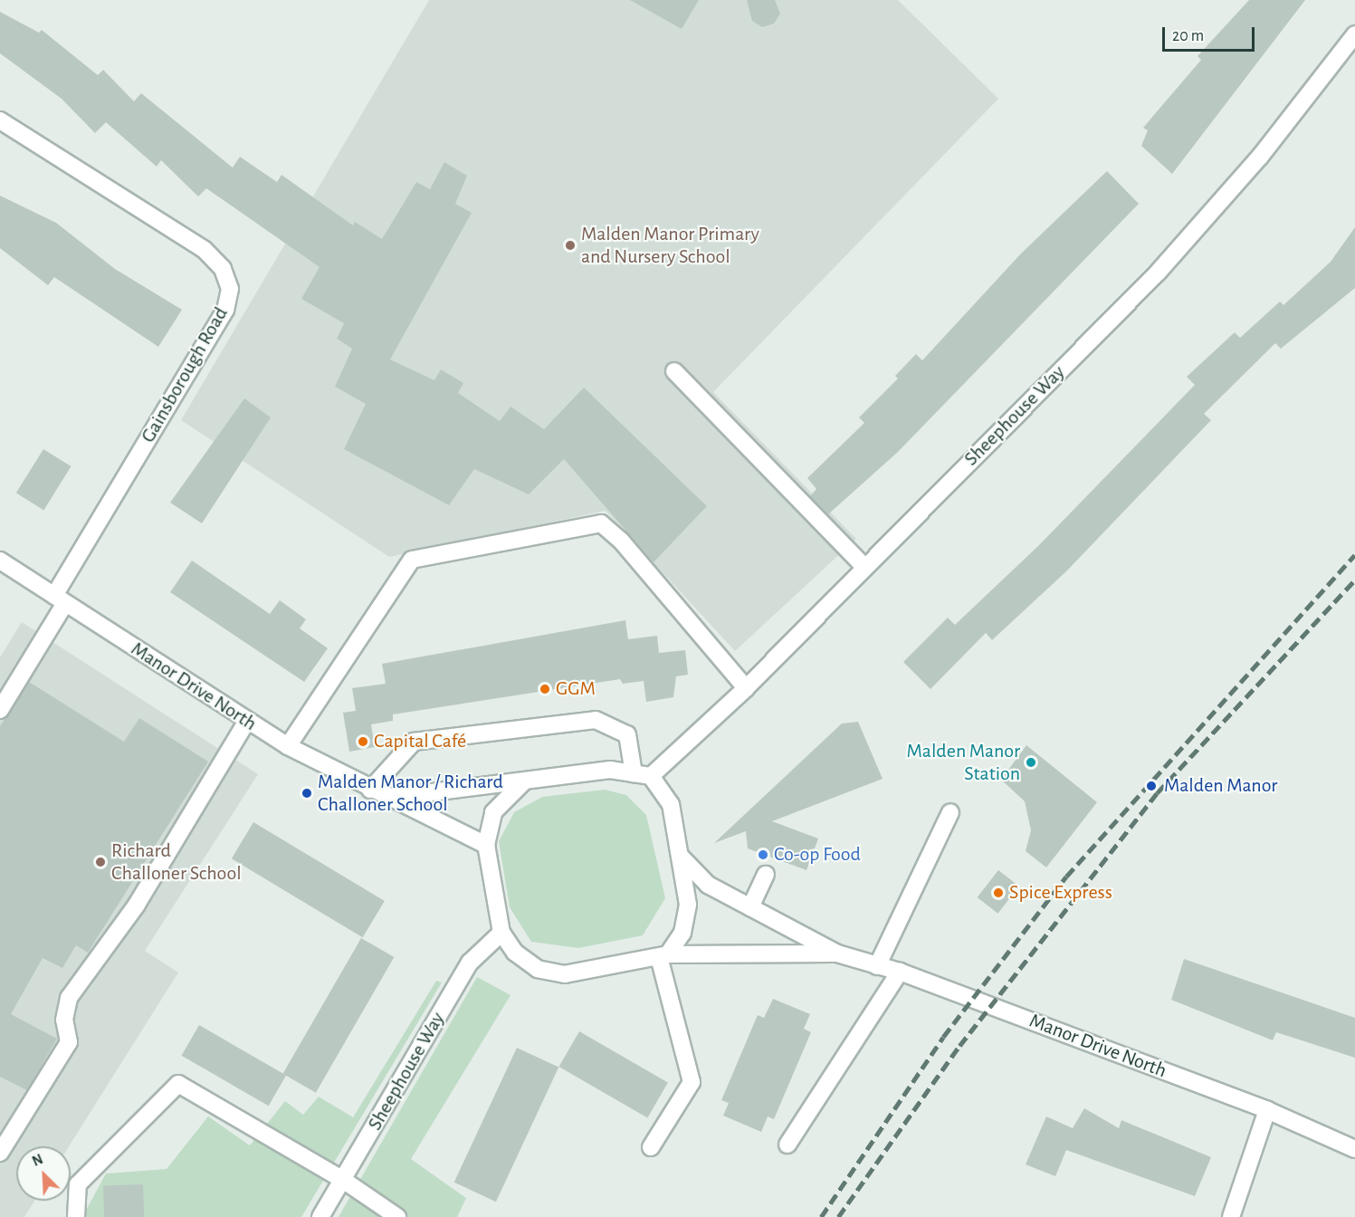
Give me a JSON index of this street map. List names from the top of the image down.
{
  "streets": {
    "street": ["Gainsborough Road", "Sheephouse Way", "Manor Drive North"]
  },
  "crossings": [
    ["Gainsborough Road", "Manor Drive North"],
    ["Sheephouse Way", "Manor Drive North"]
  ],
  "places": [
    "Malden Manor Primary and Nursery School",
    "GGM",
    "Capital Café",
    "Malden Manor Station",
    "Malden Manor",
    "Malden Manor / Richard Challoner School",
    "Co-op Food",
    "Richard Challoner School",
    "Spice Express"
  ],
  "scale_bar": "20 m",
  "north": "top left"
}
